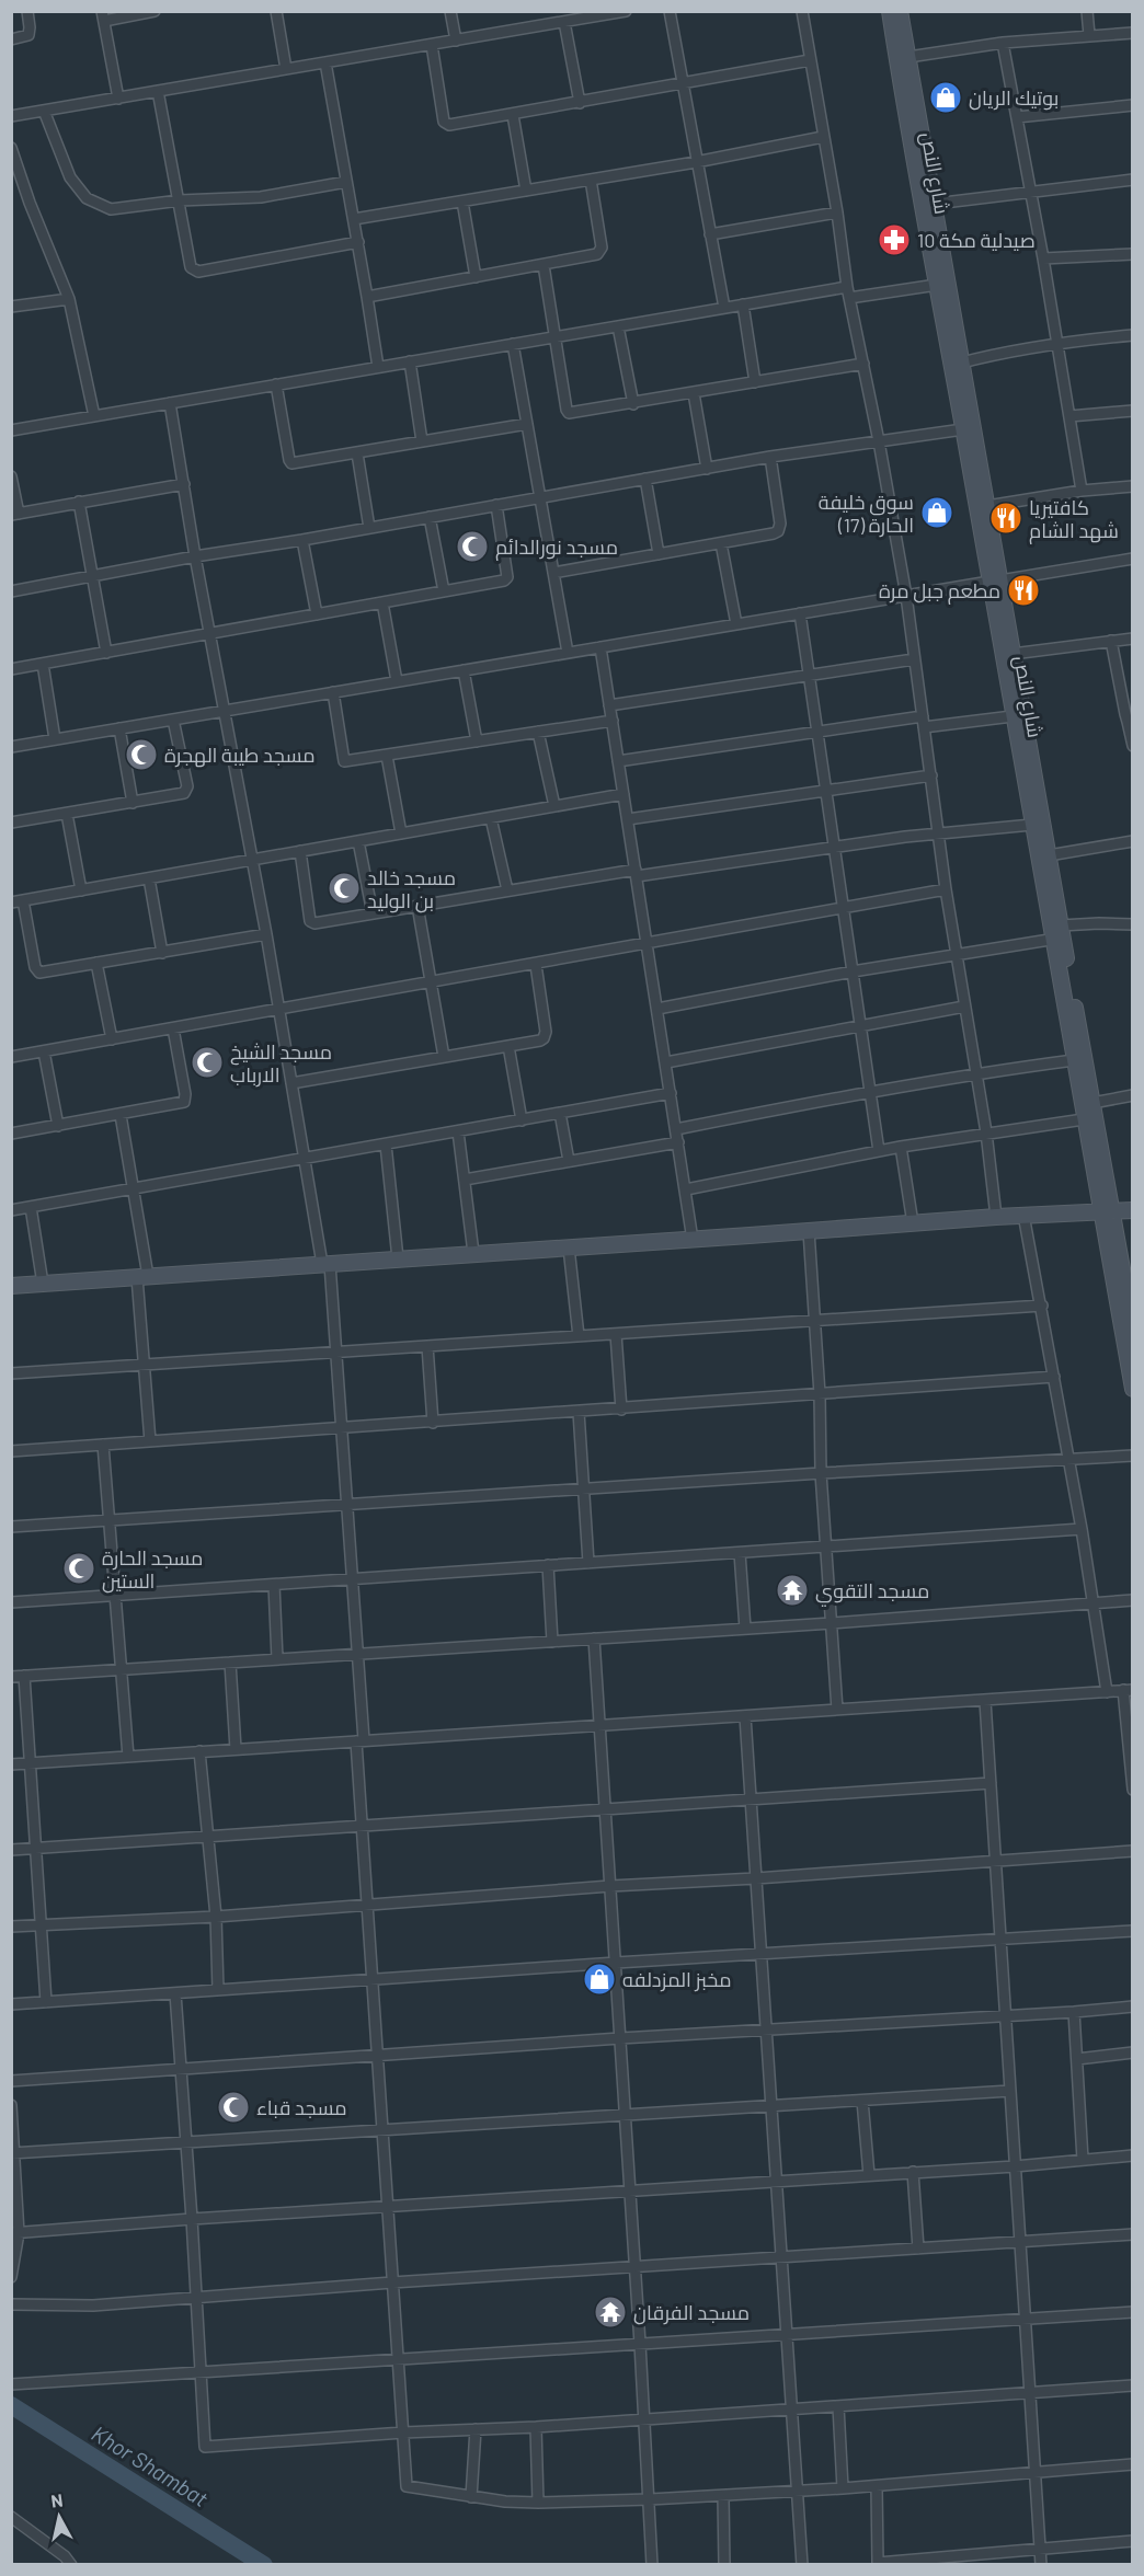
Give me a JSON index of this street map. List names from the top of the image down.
{
  "streets": {
    "main road": ["شارع النص"]
  },
  "water": ["Khor Shambat"],
  "places": {
    "shop": ["بوتيك الريان", "سوق خليفة الحارة (17)", "مخبز المزدلفه"],
    "pharmacy": ["صيدلية مكة 10"],
    "restaurant": ["كافتيريا شهد الشام", "مطعم جبل مرة"],
    "mosque": [
      "مسجد نورالدائم",
      "مسجد طيبة الهجرة",
      "مسجد خالد بن الوليد",
      "مسجد الشيخ الارباب",
      "مسجد الحارة الستين",
      "مسجد قباء"
    ],
    "temple": ["مسجد التقوي", "مسجد الفرقان"]
  },
  "north": "top"
}
